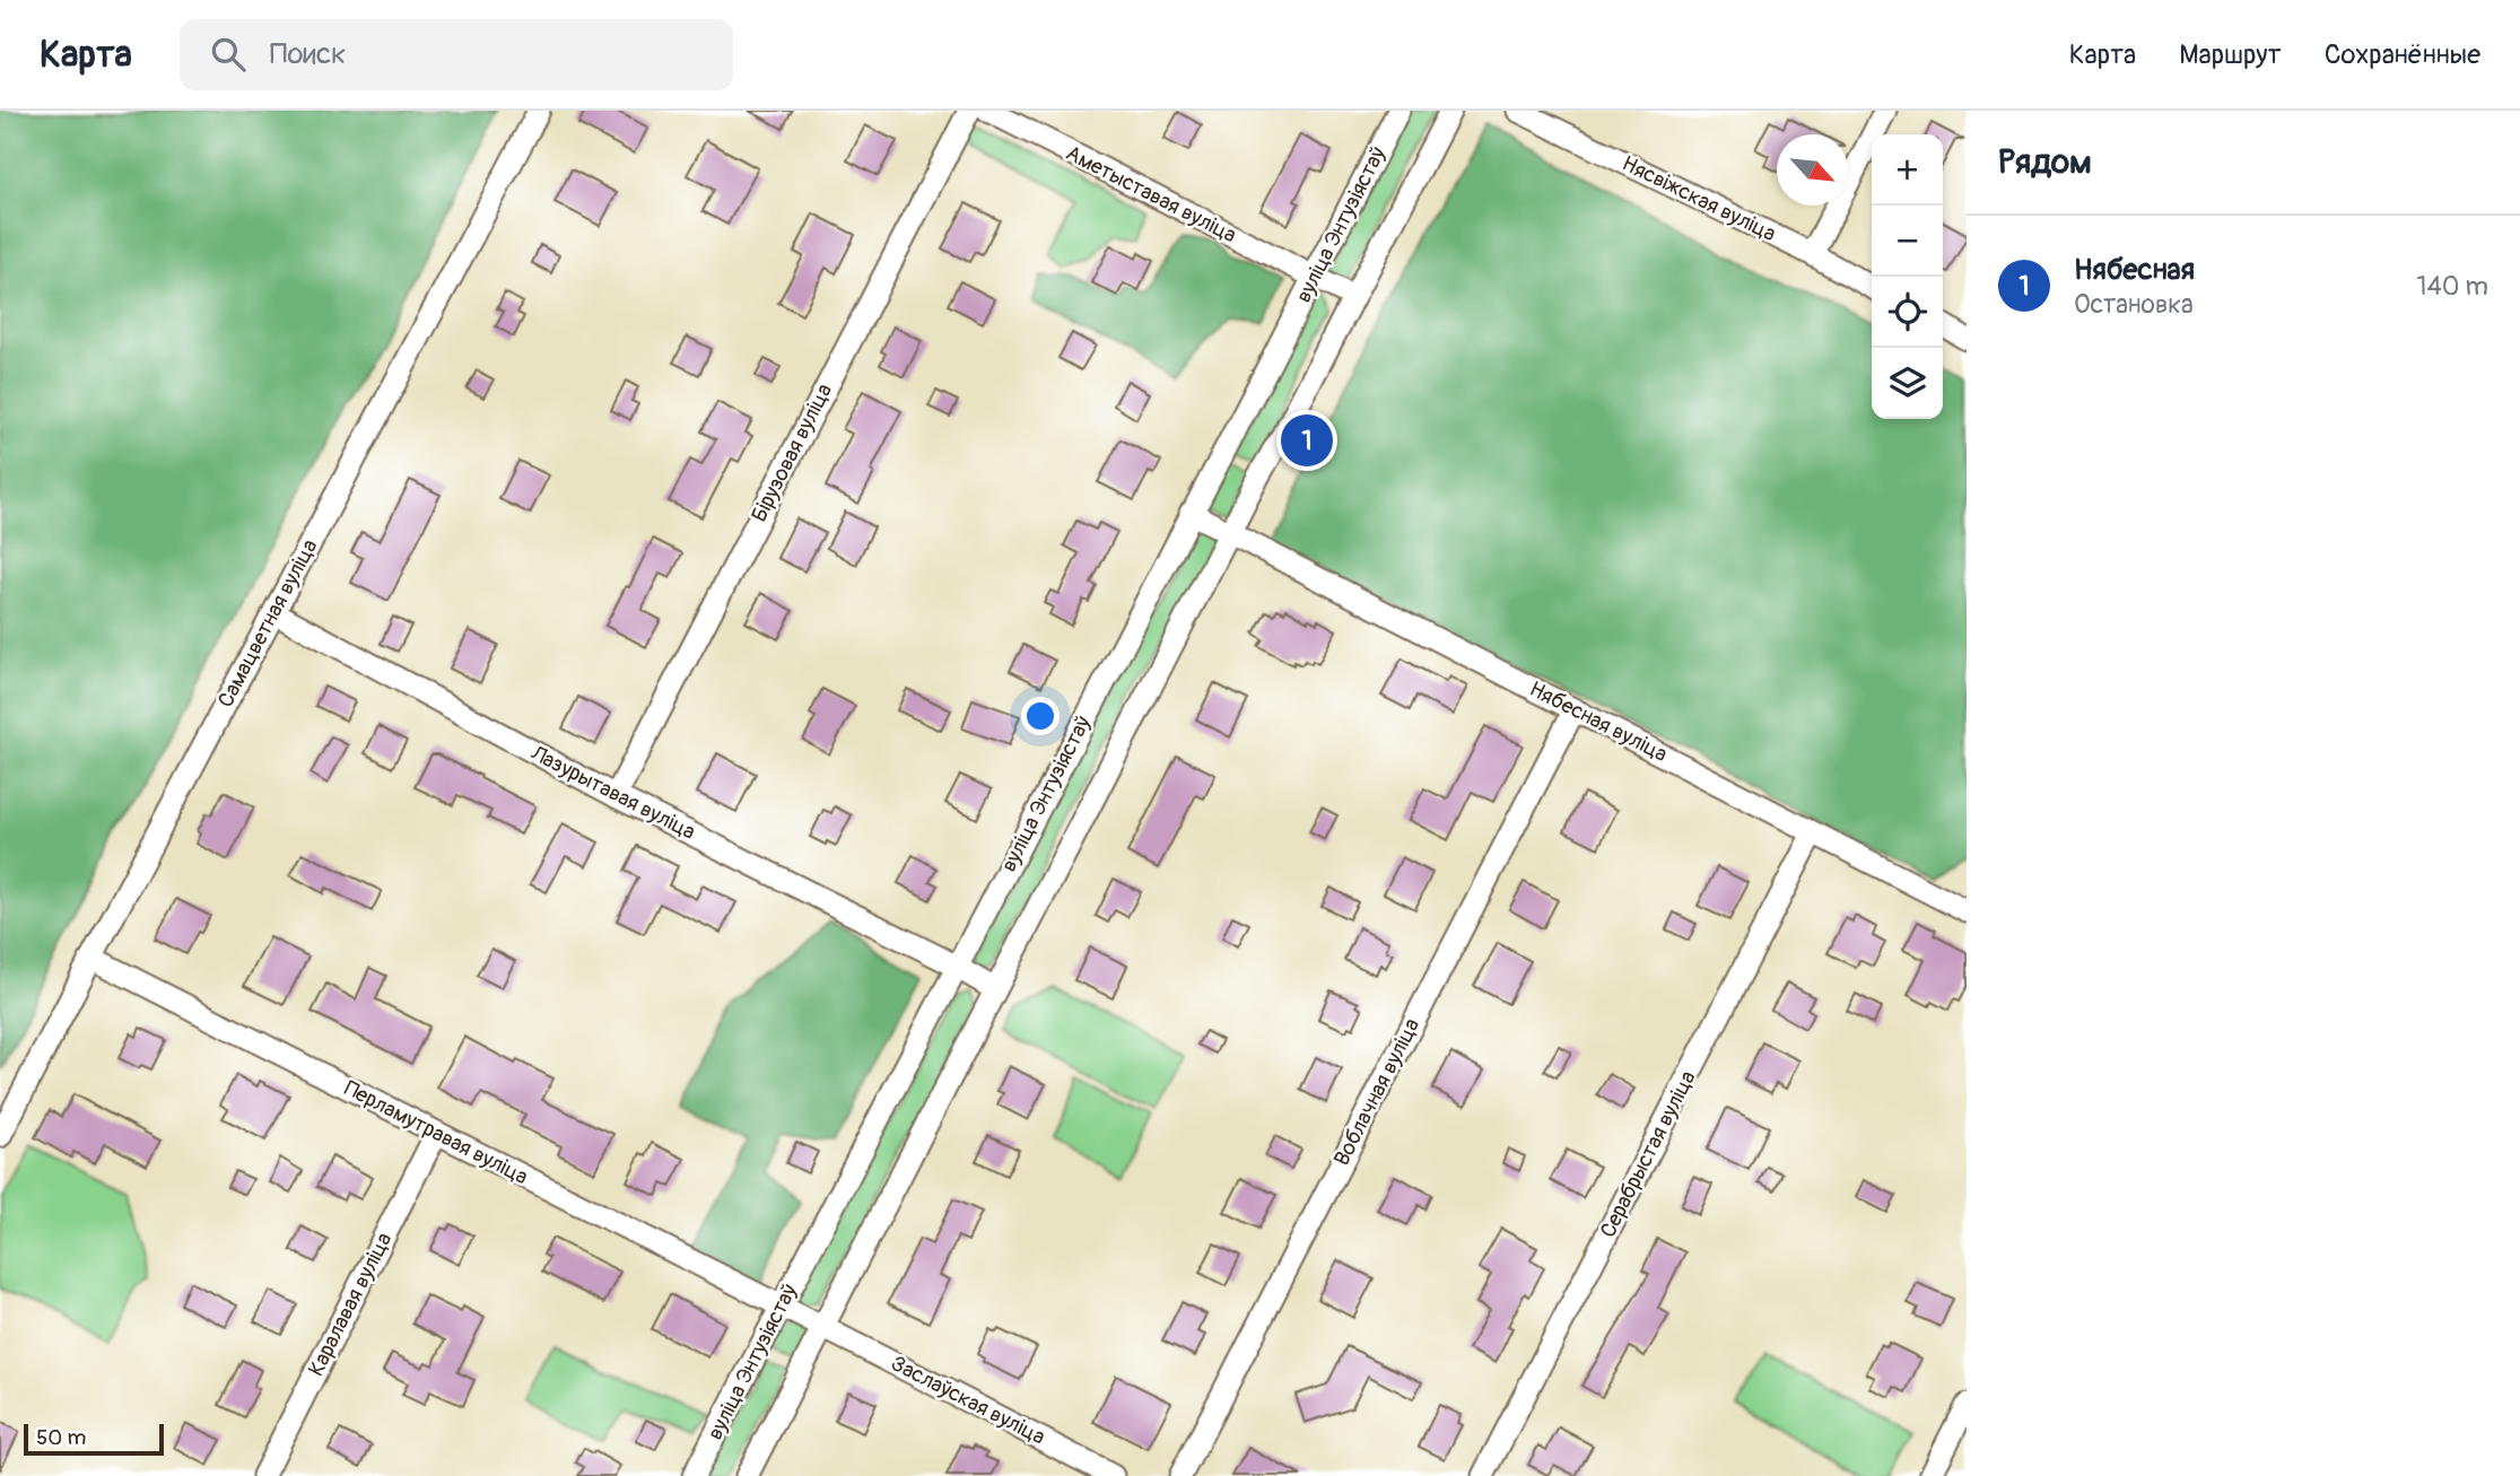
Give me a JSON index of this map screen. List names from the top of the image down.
{
  "streets": {
    "street": [
      "Аметыставая вуліца",
      "Нясвіжская вуліца",
      "вуліца Энтузіястаў",
      "Бірузовая вуліца",
      "Самацветная вуліца",
      "Нябесная вуліца",
      "Лазурытавая вуліца",
      "Воблачная вуліца",
      "Перламутравая вуліца",
      "Серабрыстая вуліца",
      "Каралавая вуліца",
      "Заслаўская вуліца"
    ]
  },
  "crossings": [
    ["Аметыставая вуліца", "вуліца Энтузіястаў"],
    ["вуліца Энтузіястаў", "Нябесная вуліца"],
    ["вуліца Энтузіястаў", "Лазурытавая вуліца"],
    ["вуліца Энтузіястаў", "Перламутравая вуліца"],
    ["вуліца Энтузіястаў", "Заслаўская вуліца"],
    ["Бірузовая вуліца", "Лазурытавая вуліца"],
    ["Самацветная вуліца", "Лазурытавая вуліца"],
    ["Самацветная вуліца", "Перламутравая вуліца"],
    ["Нябесная вуліца", "Воблачная вуліца"],
    ["Нябесная вуліца", "Серабрыстая вуліца"],
    ["Перламутравая вуліца", "Каралавая вуліца"],
    ["Перламутравая вуліца", "Заслаўская вуліца"]
  ],
  "scale_bar": "50 m",
  "north": "bottom right",
  "page": {
    "header": "Карта",
    "search": "Поиск",
    "nav": ["Карта", "Маршрут", "Сохранённые"],
    "heading": "Рядом",
    "map_buttons": ["+", "−"],
    "list": [
      {
        "mark": "1",
        "name": "Нябесная",
        "note": "Остановка",
        "value": "140 m"
      }
    ],
    "pins": "1",
    "scale": "50 m"
  }
}
